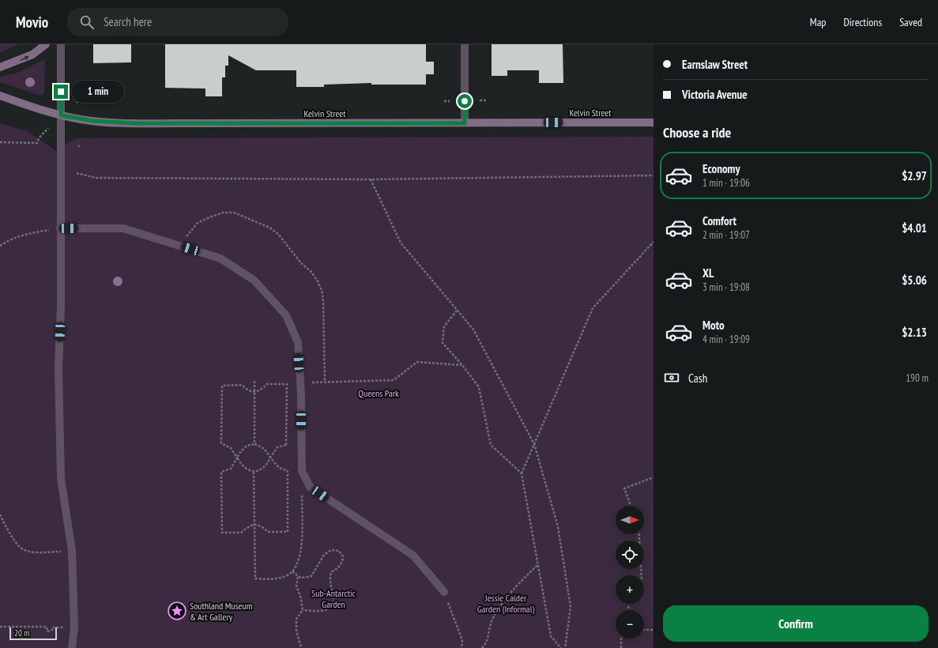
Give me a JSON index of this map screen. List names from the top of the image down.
{
  "streets": {
    "main road": ["Kelvin Street"]
  },
  "parks": ["Queens Park", "Sub-Antarctic Garden", "Jessie Calder Garden (Informal)"],
  "places": {
    "place": ["Southland Museum & Art Gallery"]
  },
  "scale_bar": "20 m",
  "north": "right",
  "page": {
    "header": "Movio",
    "search": "Search here",
    "nav": ["Map", "Directions", "Saved"],
    "banner": ["Earnslaw Street", "Victoria Avenue"],
    "bubble": "1 min",
    "heading": "Choose a ride",
    "list": [
      {
        "name": "Economy",
        "note": "1 min · 19:06",
        "value": "$2.97"
      },
      {
        "name": "Comfort",
        "note": "2 min · 19:07",
        "value": "$4.01"
      },
      {
        "name": "XL",
        "note": "3 min · 19:08",
        "value": "$5.06"
      },
      {
        "name": "Moto",
        "note": "4 min · 19:09",
        "value": "$2.13"
      }
    ],
    "pay": ["Cash", "190 m"],
    "map_buttons": ["+", "−"],
    "buttons": "Confirm",
    "scale": "20 m"
  }
}
